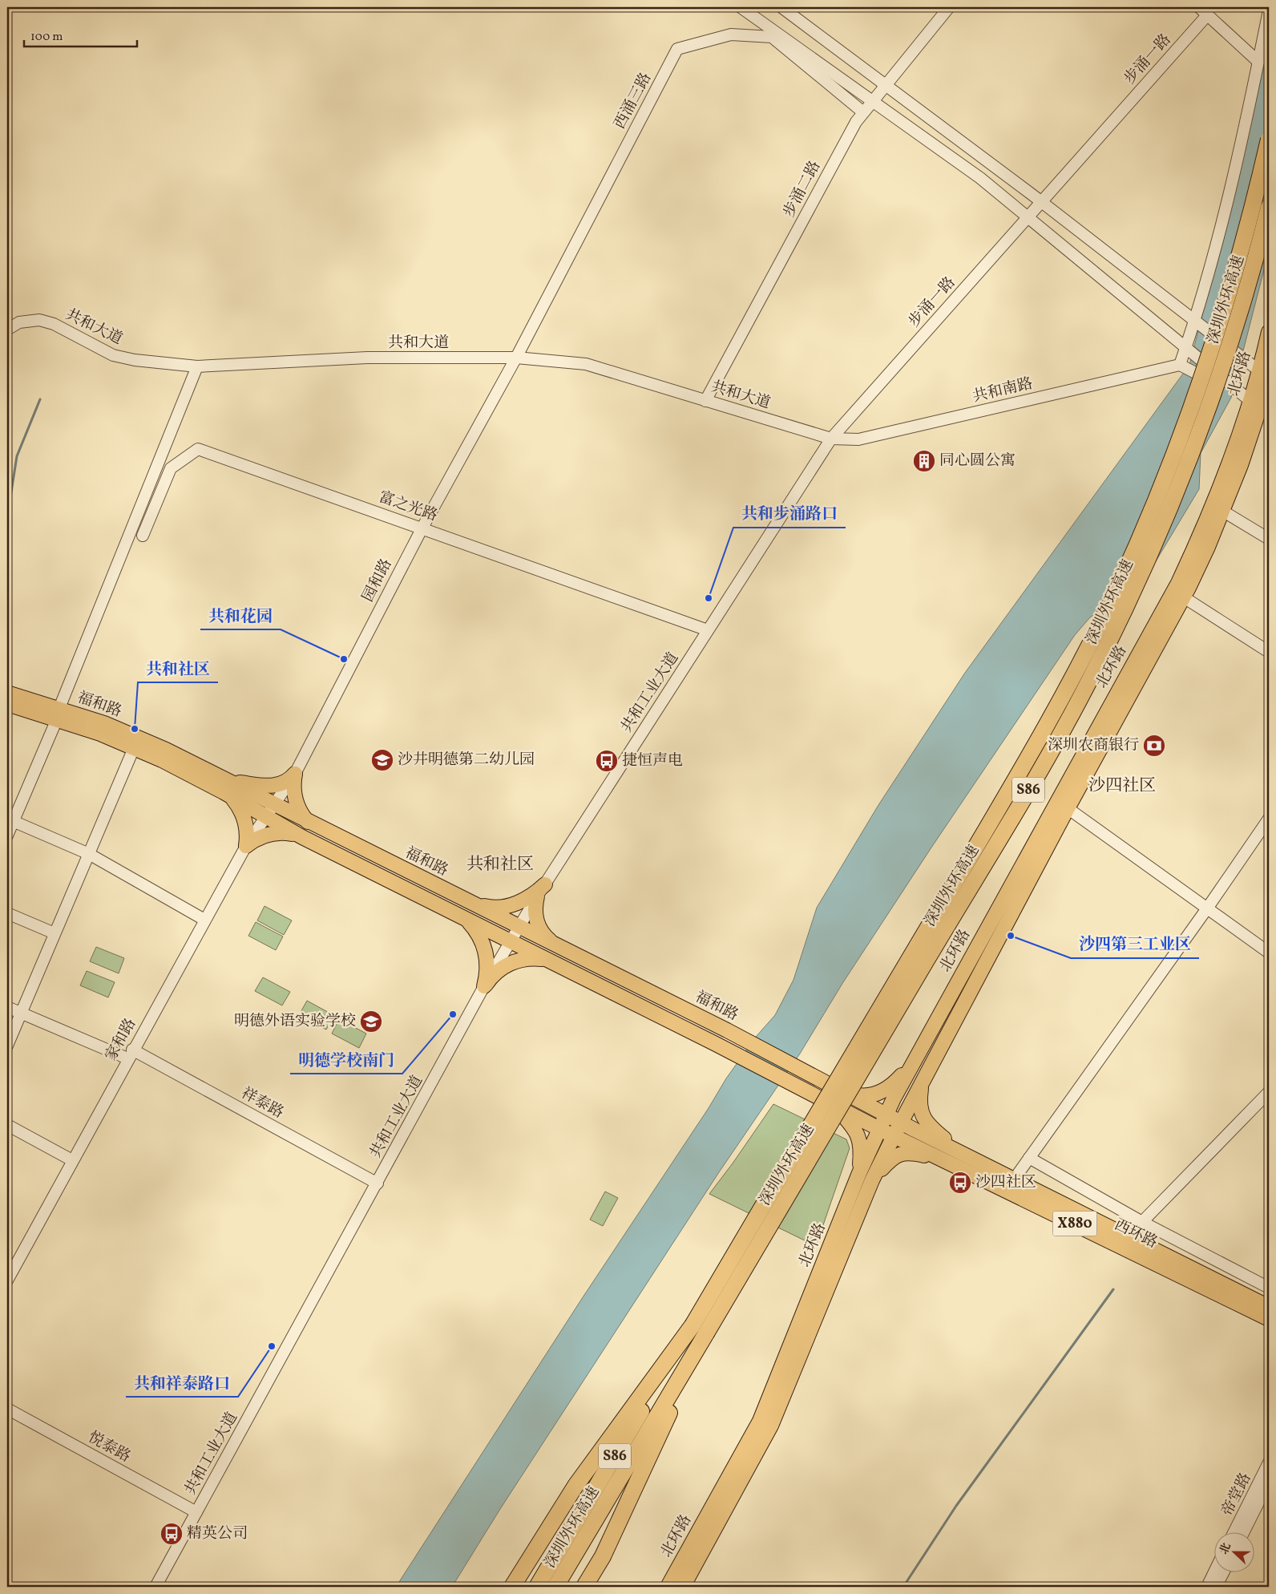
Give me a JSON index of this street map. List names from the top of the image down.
{
  "streets": {
    "highway": ["深圳外环高速", "S86"],
    "main road": [
      "北环路",
      "福和路",
      "X880",
      "西环路"
    ],
    "street": [
      "步涌一路",
      "西涌三路",
      "步涌二路",
      "共和大道",
      "共和南路",
      "富之光路",
      "园和路",
      "共和工业大道",
      "家和路",
      "祥泰路",
      "悦泰路",
      "帝堂路"
    ]
  },
  "crossings": [
    ["步涌一路", "共和大道"],
    ["步涌一路", "共和南路"],
    ["步涌一路", "富之光路"],
    ["步涌一路", "共和工业大道"],
    ["西涌三路", "步涌二路"],
    ["西涌三路", "共和大道"],
    ["西涌三路", "园和路"],
    ["步涌二路", "共和大道"],
    ["共和大道", "共和南路"],
    ["共和大道", "园和路"],
    ["北环路", "福和路"],
    ["北环路", "西环路"],
    ["富之光路", "园和路"],
    ["富之光路", "共和工业大道"],
    ["园和路", "福和路"],
    ["园和路", "家和路"],
    ["共和工业大道", "福和路"],
    ["共和工业大道", "祥泰路"],
    ["共和工业大道", "悦泰路"],
    ["福和路", "家和路"],
    ["福和路", "西环路"],
    ["家和路", "祥泰路"]
  ],
  "districts": ["沙四社区", "共和社区"],
  "places": {
    "building": ["同心圆公寓"],
    "other": [
      "共和步涌路口",
      "共和花园",
      "共和社区",
      "沙四第三工业区",
      "明德学校南门",
      "共和祥泰路口"
    ],
    "bank": ["深圳农商银行"],
    "school or university": ["沙井明德第二幼儿园", "明德外语实验学校"],
    "bus stop": ["捷恒声电", "沙四社区", "精英公司"]
  },
  "scale_bar": "100 m",
  "north": "left"
}
